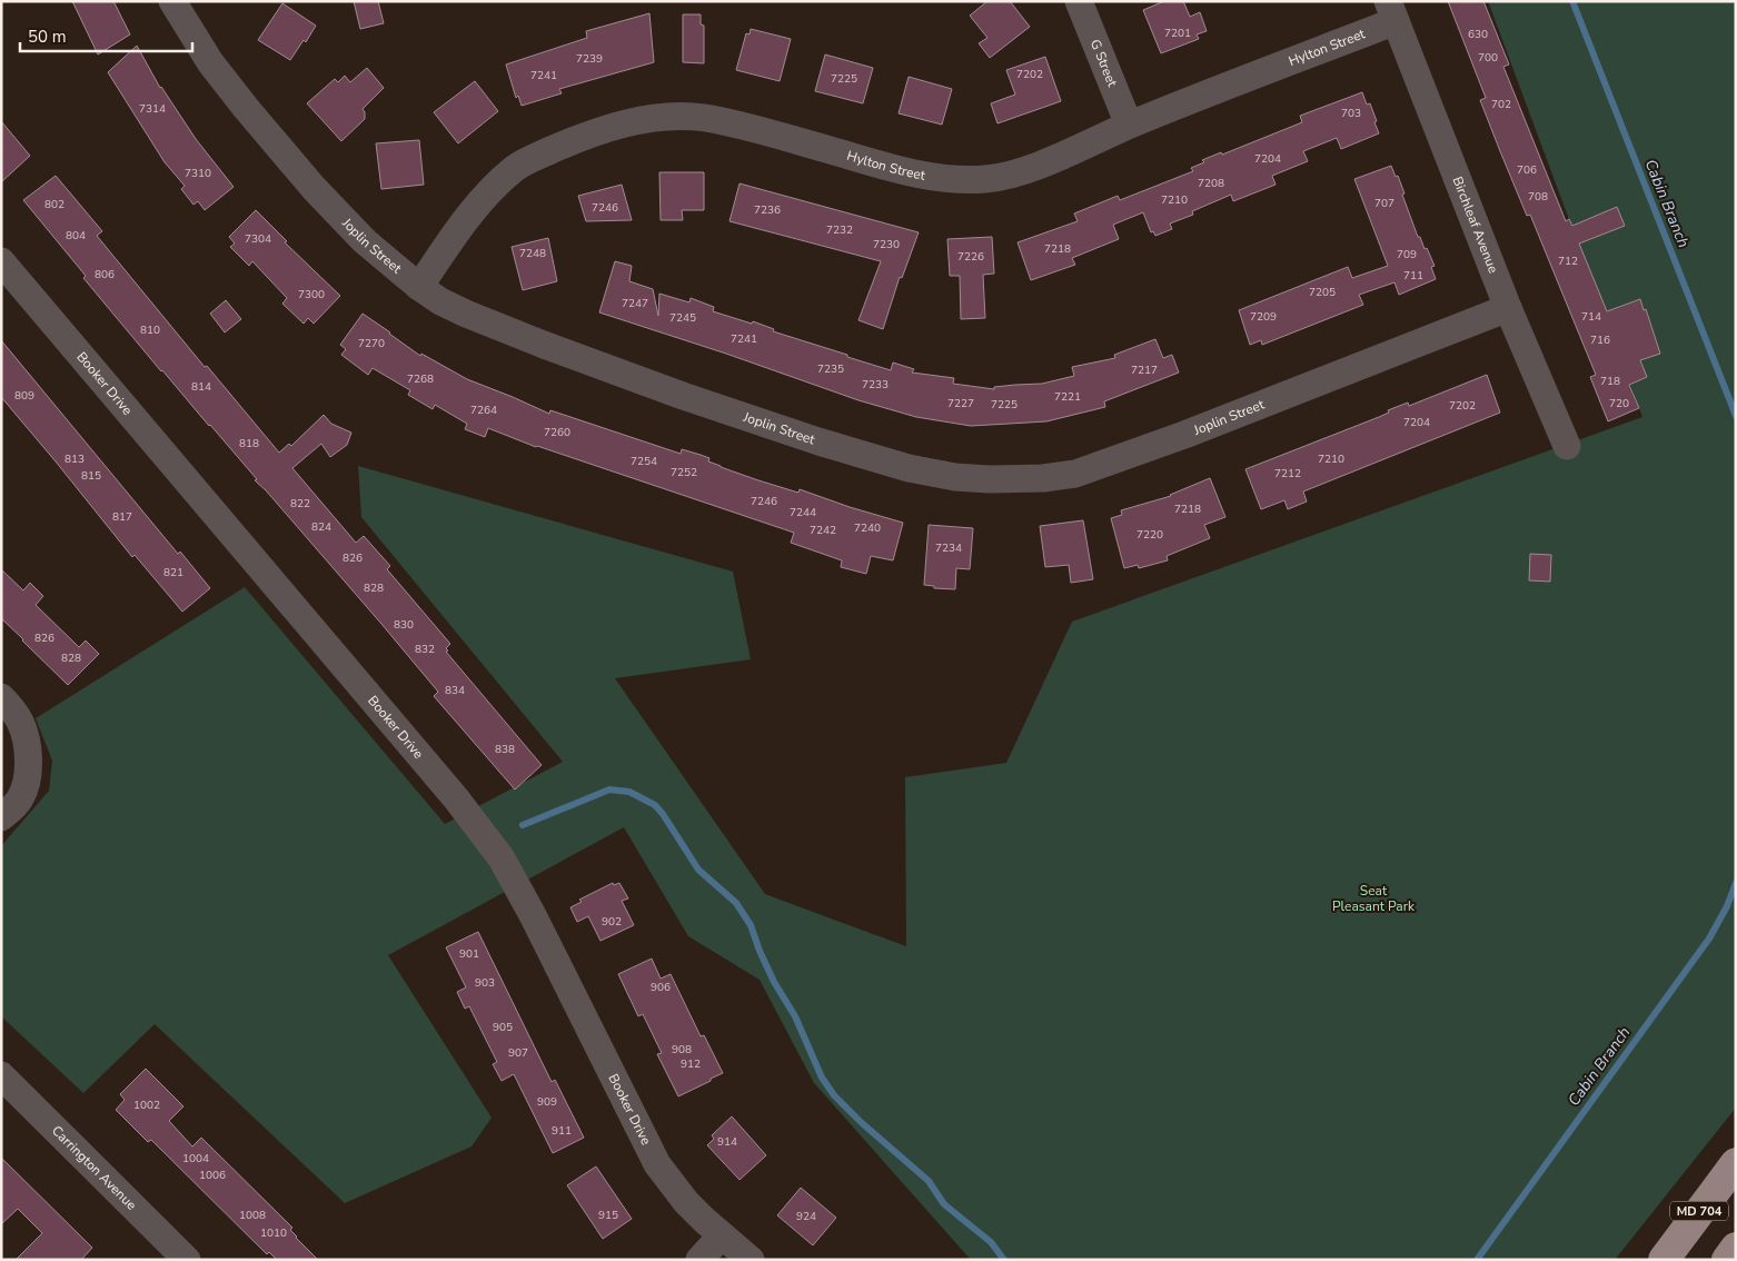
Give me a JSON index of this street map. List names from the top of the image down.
{
  "streets": {
    "main road": ["MD 704"],
    "street": [
      "Hylton Street",
      "G Street",
      "Birchleaf Avenue",
      "Joplin Street",
      "Booker Drive",
      "Carrington Avenue"
    ]
  },
  "crossings": [
    ["Hylton Street", "G Street"],
    ["Hylton Street", "Birchleaf Avenue"],
    ["Hylton Street", "Joplin Street"],
    ["Birchleaf Avenue", "Joplin Street"]
  ],
  "water": ["Cabin Branch"],
  "parks": ["Seat Pleasant Park"],
  "house_numbers": [
    "7201",
    "630",
    "700",
    "7239",
    "7202",
    "7241",
    "7225",
    "702",
    "7314",
    "703",
    "7204",
    "706",
    "7310",
    "7208",
    "708",
    "7210",
    "707",
    "802",
    "7246",
    "7236",
    "7232",
    "804",
    "7304",
    "7230",
    "7218",
    "7248",
    "709",
    "7226",
    "712",
    "806",
    "711",
    "7205",
    "7300",
    "7247",
    "7209",
    "714",
    "7245",
    "810",
    "7241",
    "716",
    "7270",
    "7235",
    "7217",
    "7268",
    "718",
    "7233",
    "814",
    "809",
    "7221",
    "7227",
    "720",
    "7225",
    "7202",
    "7264",
    "7204",
    "7260",
    "818",
    "813",
    "7210",
    "7254",
    "7252",
    "7212",
    "815",
    "7246",
    "822",
    "7218",
    "7244",
    "817",
    "824",
    "7240",
    "7242",
    "7220",
    "7234",
    "826",
    "821",
    "828",
    "830",
    "826",
    "832",
    "828",
    "834",
    "838",
    "902",
    "901",
    "903",
    "906",
    "905",
    "908",
    "907",
    "912",
    "909",
    "1002",
    "911",
    "914",
    "1004",
    "1006",
    "1008",
    "915",
    "924",
    "1010"
  ],
  "scale_bar": "50 m"
}
